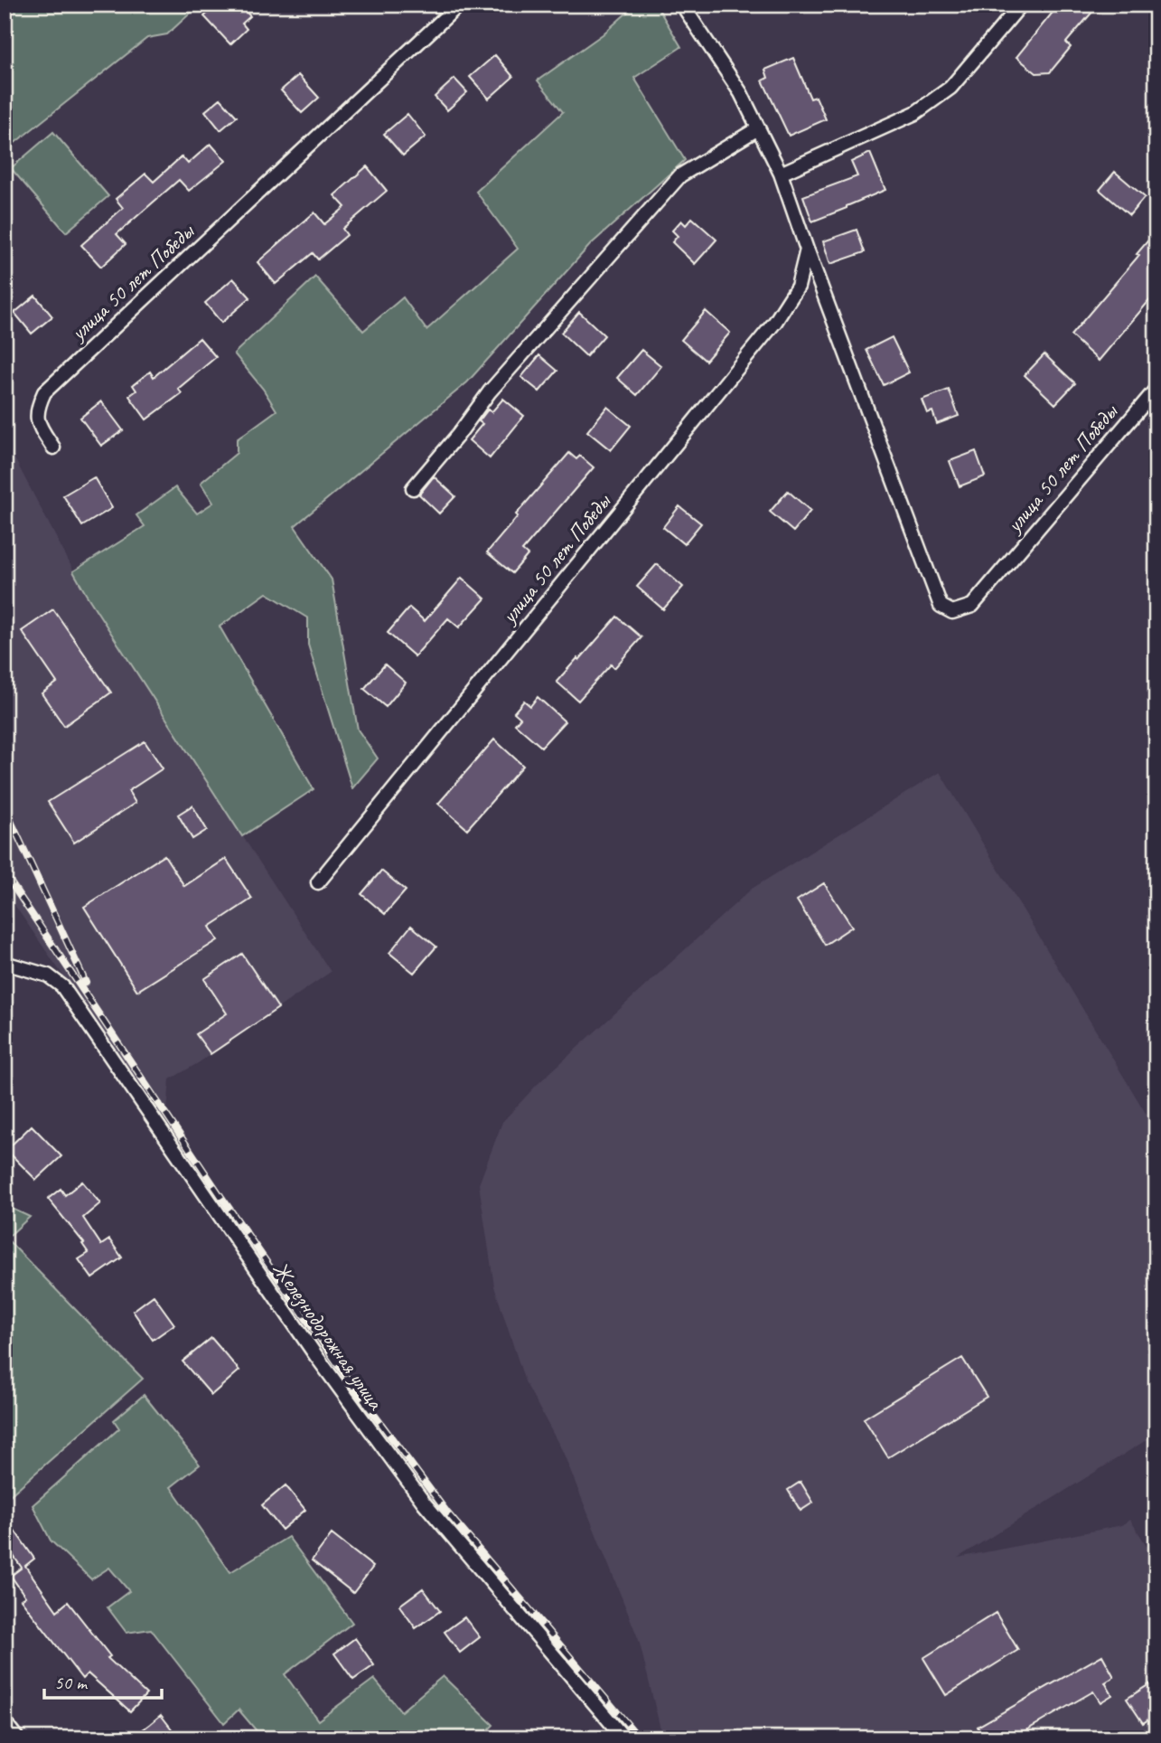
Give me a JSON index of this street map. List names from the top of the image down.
{
  "streets": {
    "street": ["улица 50 лет Победы", "Железнодорожная улица"]
  },
  "scale_bar": "50 m"
}
